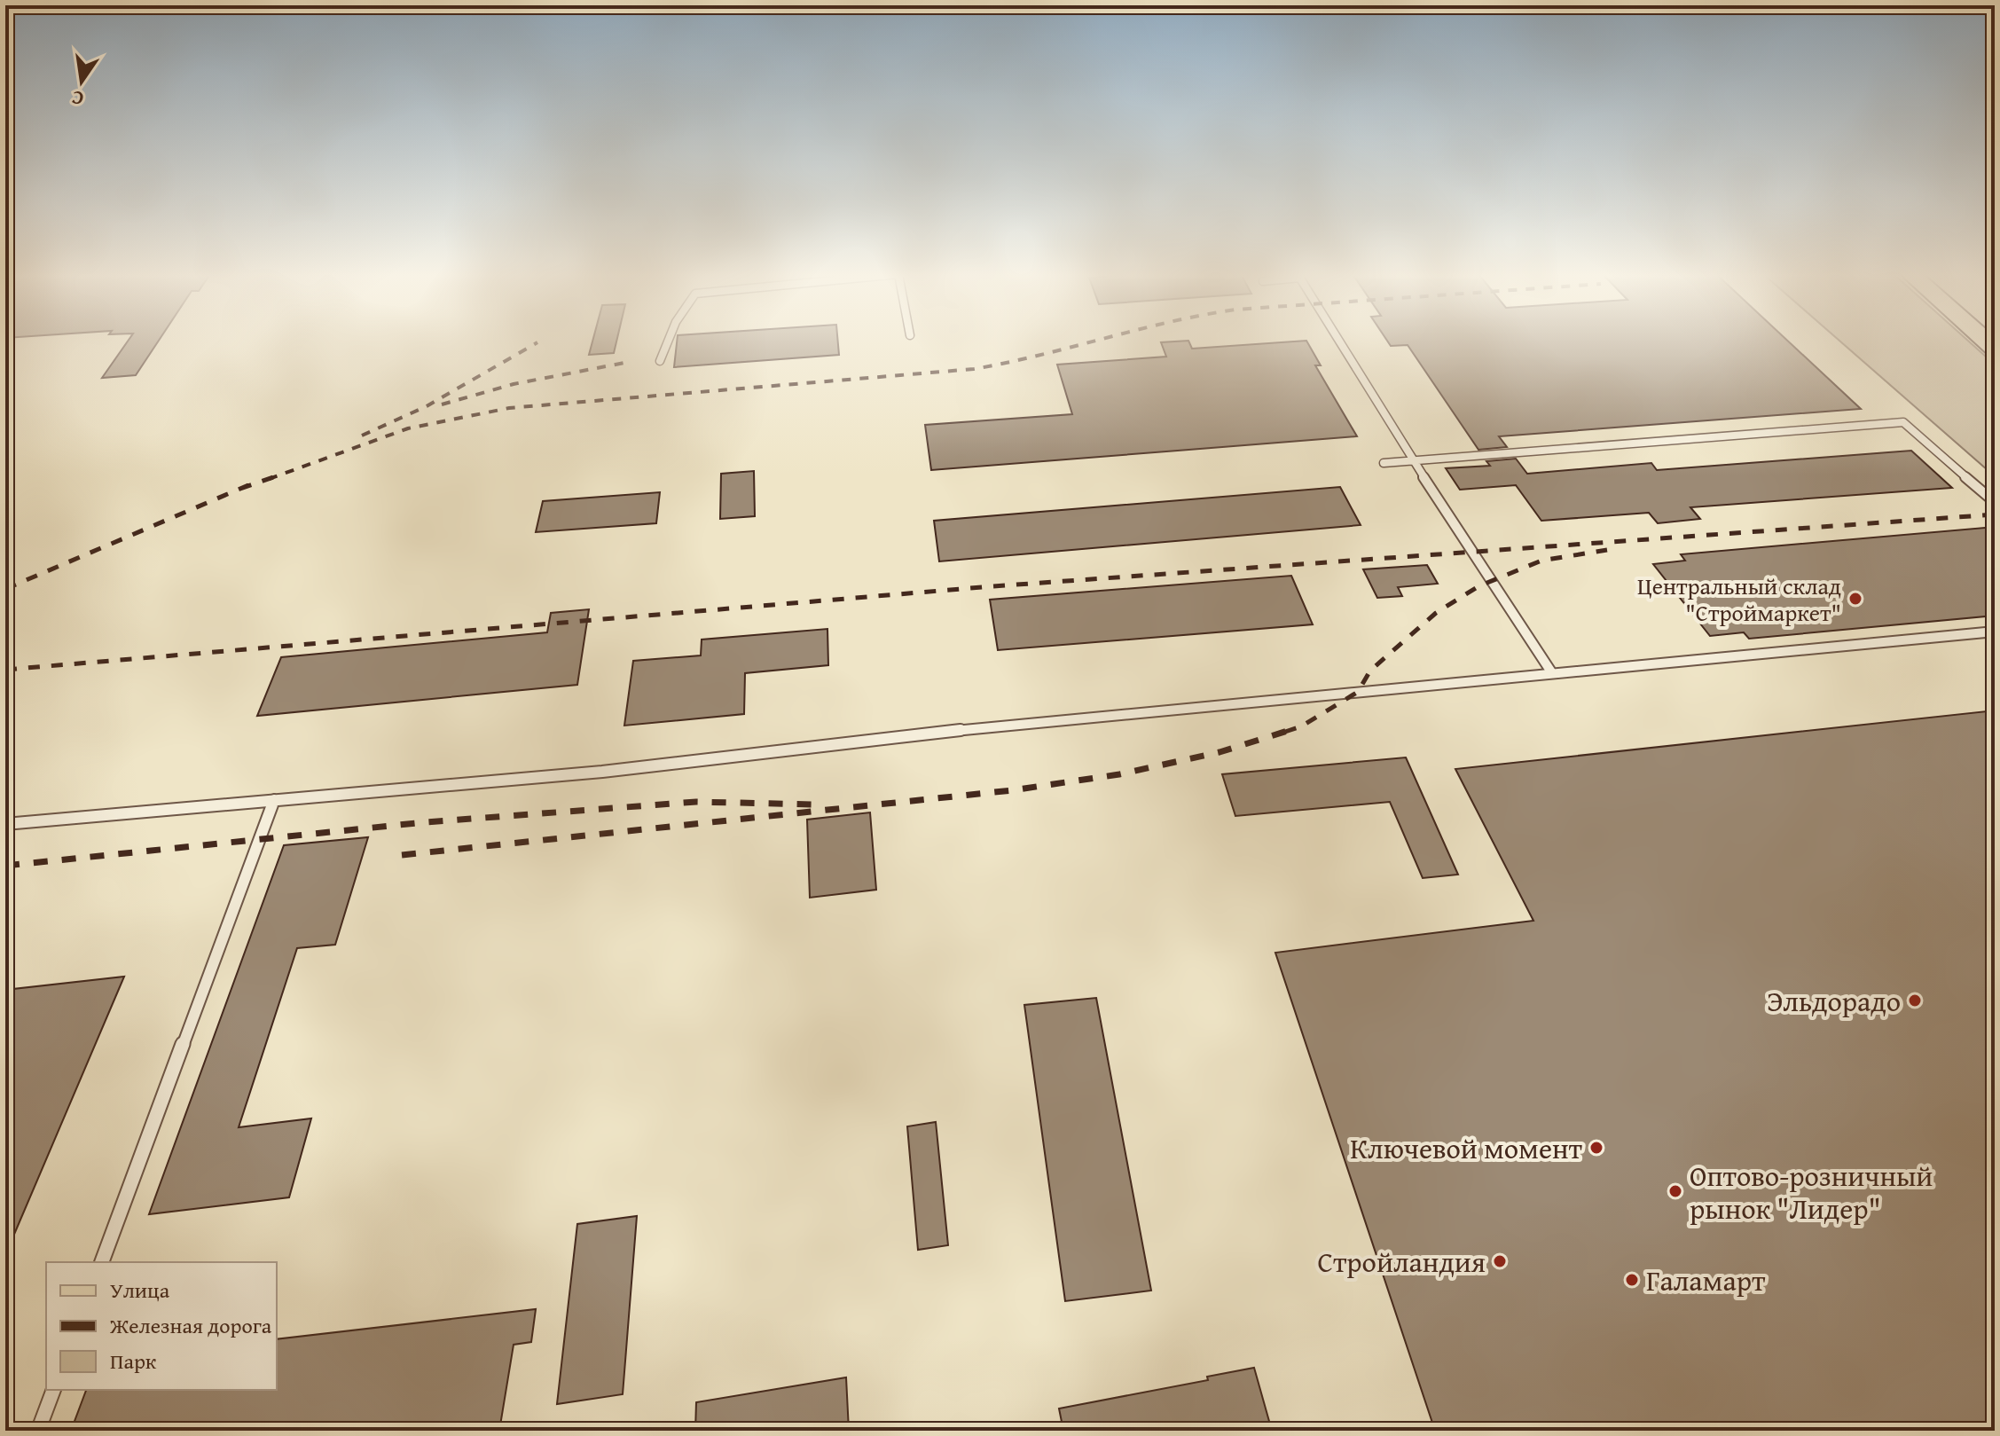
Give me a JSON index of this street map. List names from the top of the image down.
{
  "places": [
    "Центральный склад \"Строймаркет\"",
    "Эльдорадо",
    "Ключевой момент",
    "Оптово-розничный рынок \"Лидер\"",
    "Стройландия",
    "Галамарт"
  ],
  "legend": ["Улица", "Железная дорога", "Парк"],
  "north": "bottom"
}
